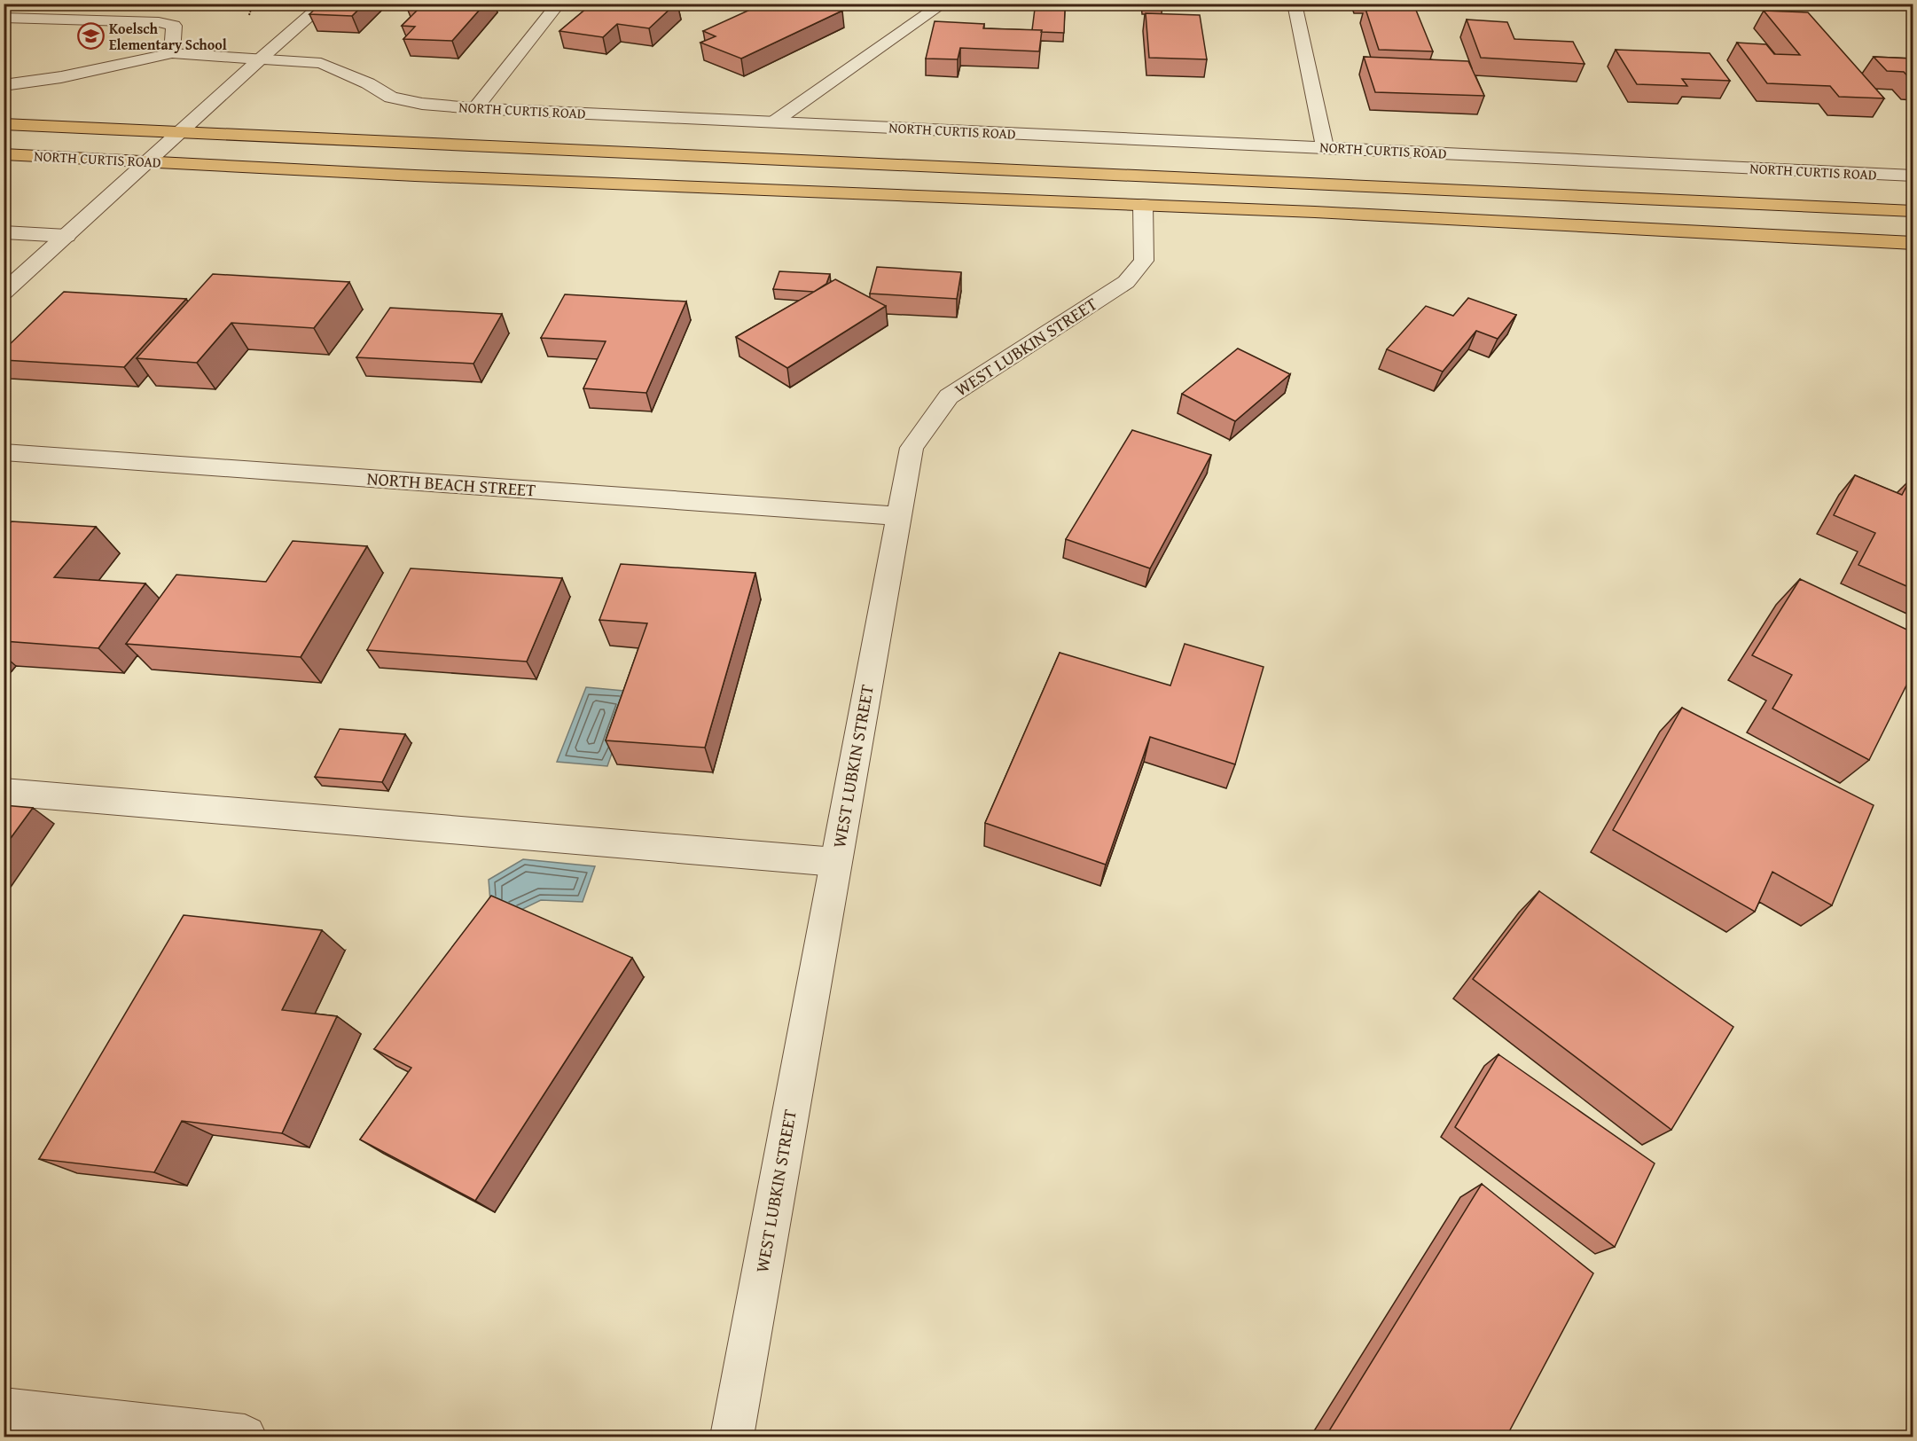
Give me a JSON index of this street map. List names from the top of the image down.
{
  "streets": {
    "main road": ["NORTH CURTIS ROAD"],
    "street": ["WEST LUBKIN STREET", "NORTH BEACH STREET"]
  },
  "crossings": [
    ["NORTH CURTIS ROAD", "WEST LUBKIN STREET"],
    ["WEST LUBKIN STREET", "NORTH BEACH STREET"]
  ],
  "places": {
    "school or university": ["Koelsch Elementary School"]
  }
}
